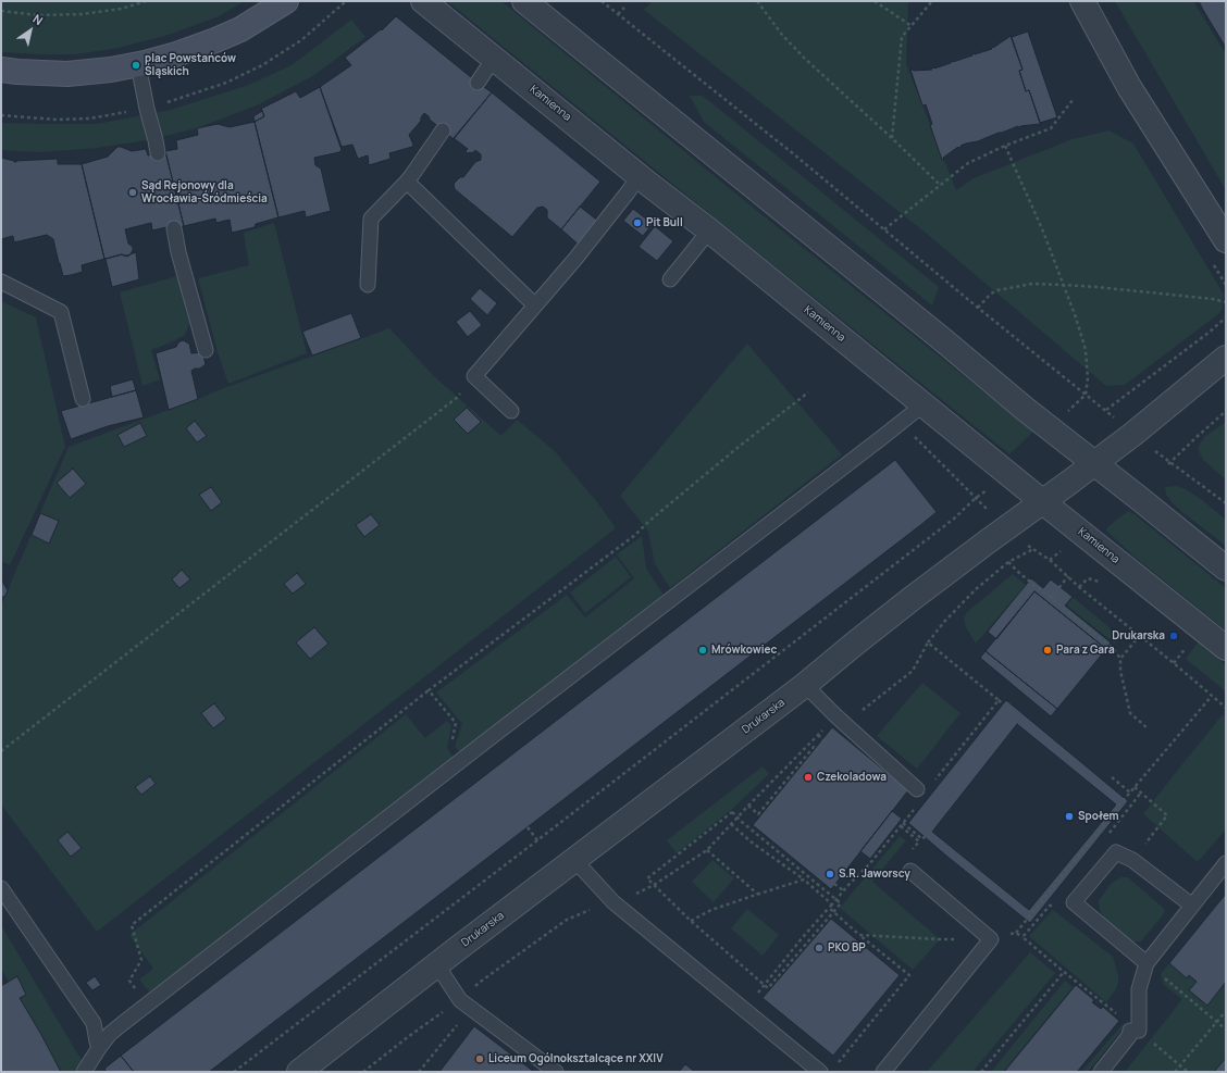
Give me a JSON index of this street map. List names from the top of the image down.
{
  "streets": {
    "street": ["Kamienna", "Drukarska"]
  },
  "crossings": [
    ["Kamienna", "Drukarska"]
  ],
  "places": [
    "plac Powstańców Śląskich",
    "Sąd Rejonowy dla Wrocławia-Śródmieścia",
    "Pit Bull",
    "Drukarska",
    "Mrówkowiec",
    "Para z Gara",
    "Czekoladowa",
    "Społem",
    "S.R. Jaworscy",
    "PKO BP",
    "Liceum Ogólnoksztalcące nr XXIV"
  ],
  "north": "top right"
}
